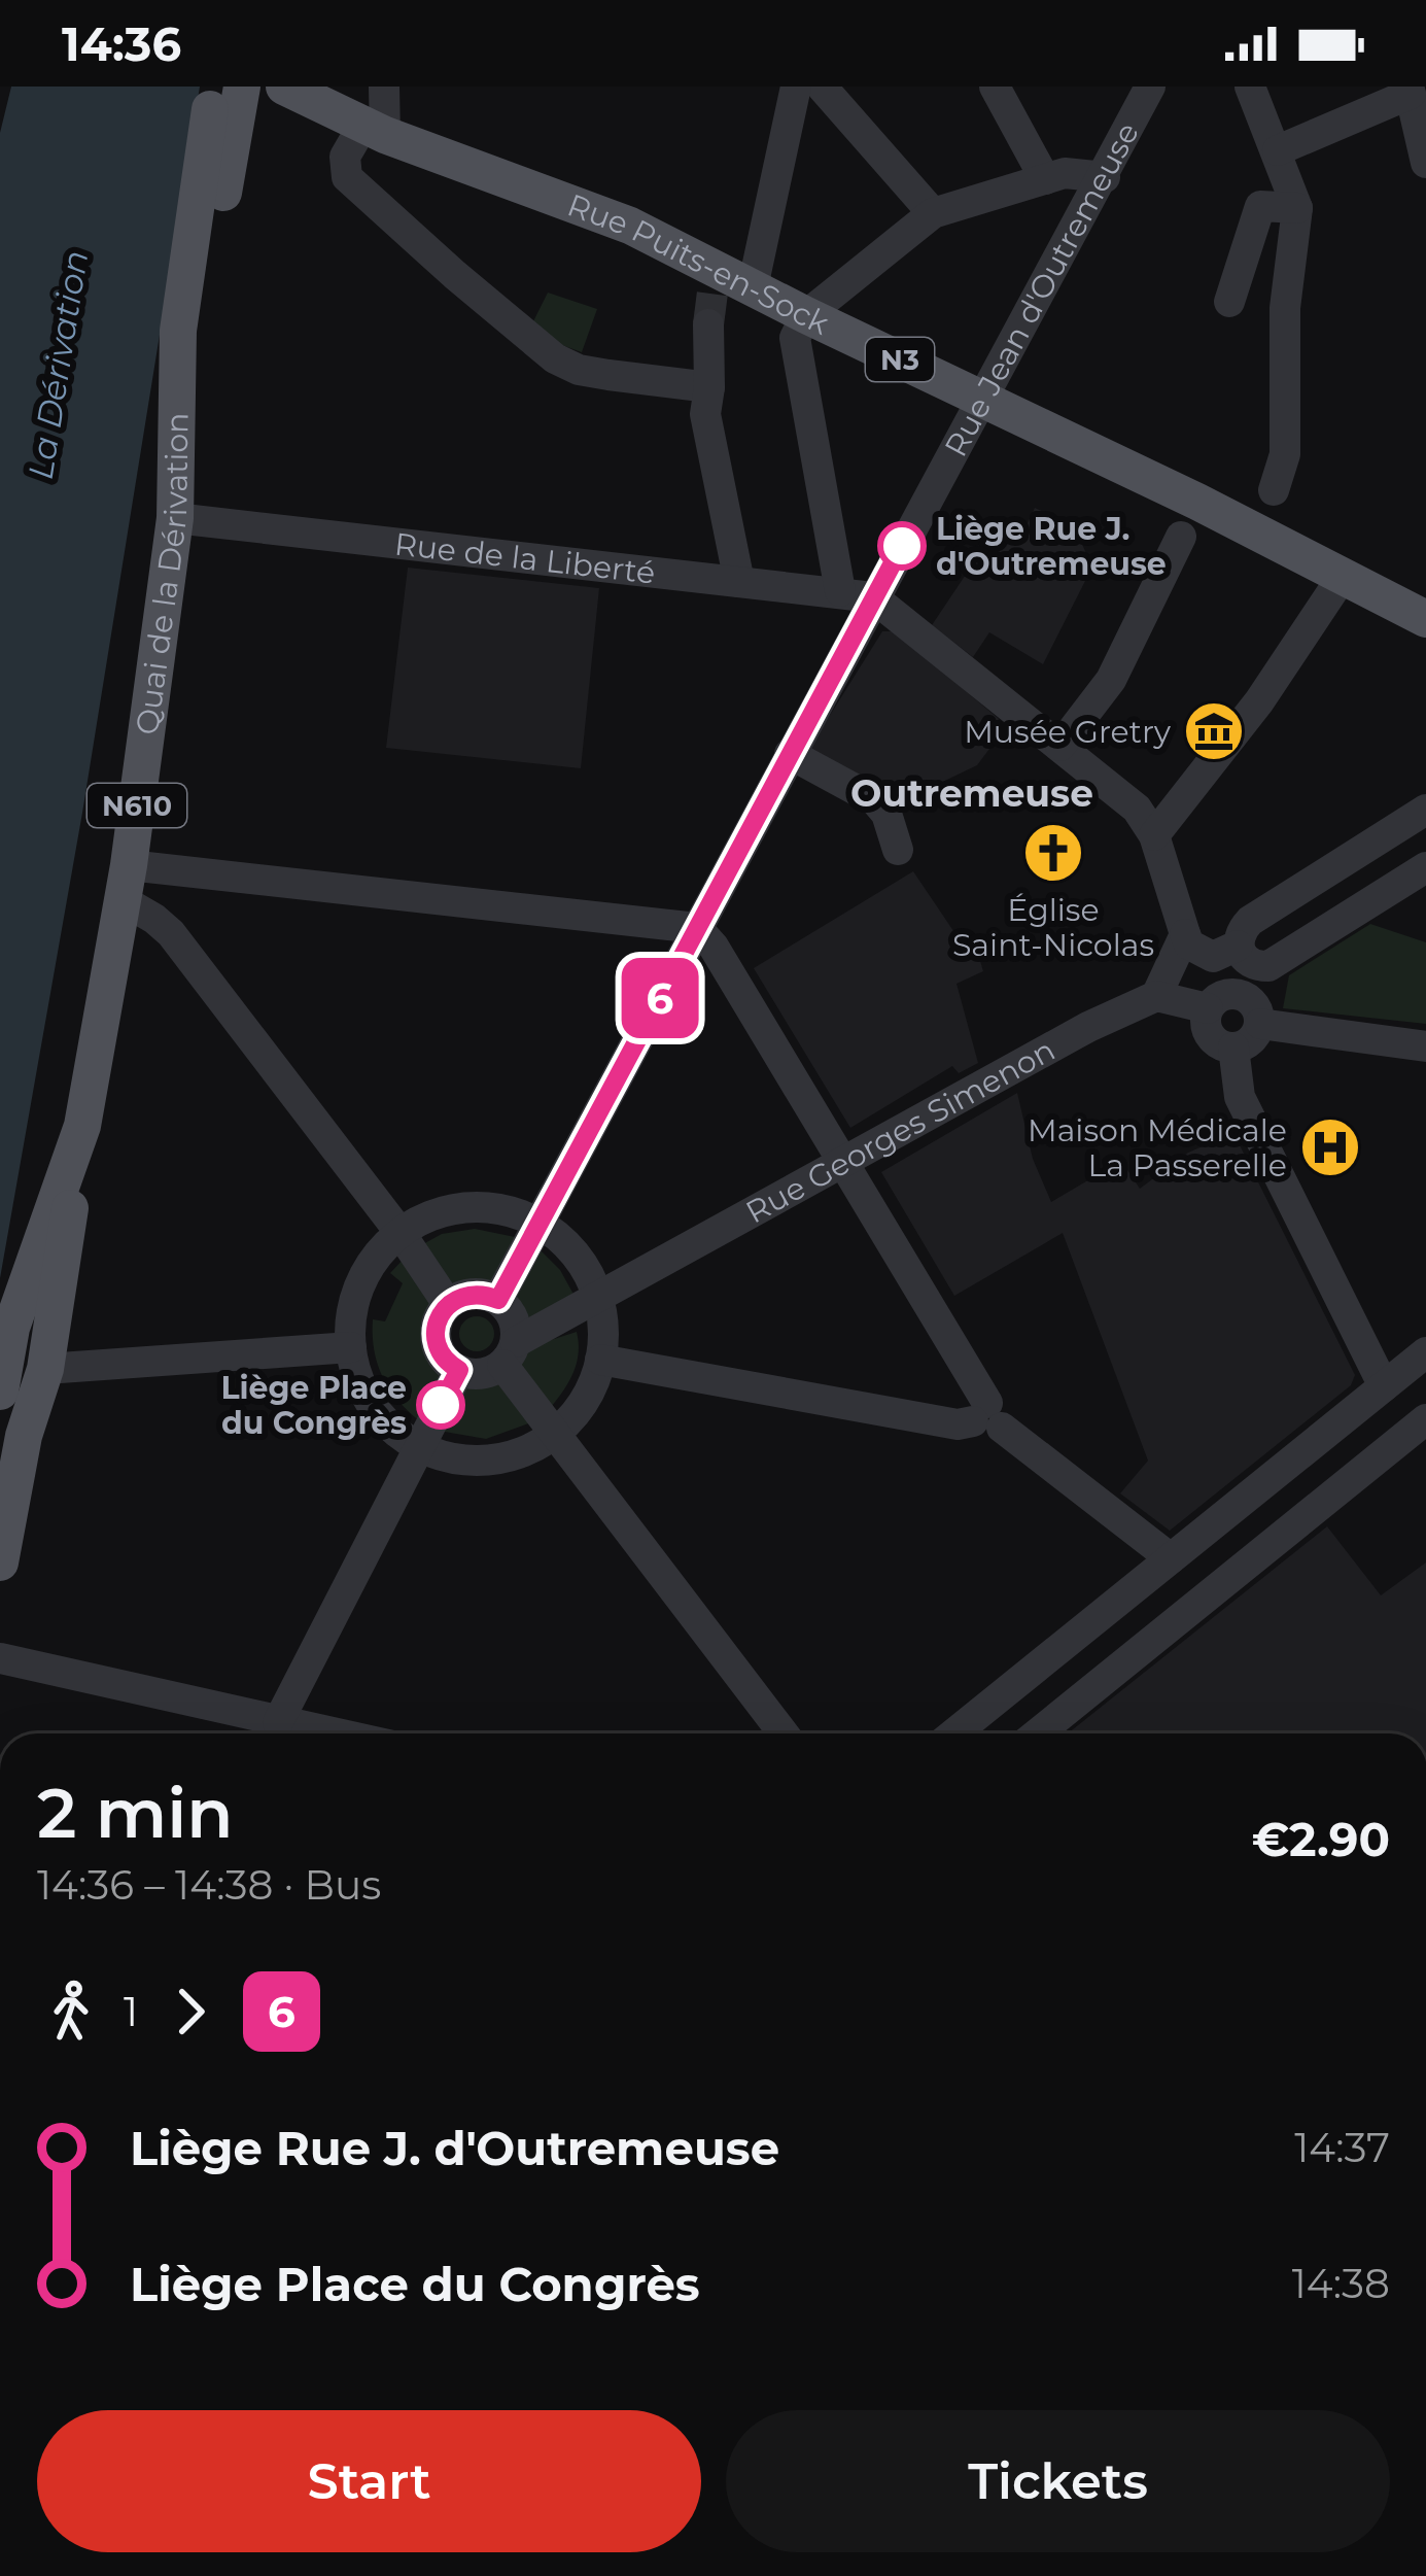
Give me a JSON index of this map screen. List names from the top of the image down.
{
  "streets": {
    "main road": [
      "Rue Puits-en-Sock",
      "N3",
      "Quai de la Dérivation",
      "N610"
    ],
    "street": ["Rue Jean d'Outremeuse", "Rue de la Liberté", "Rue Georges Simenon"]
  },
  "crossings": [
    ["Rue Puits-en-Sock", "Rue Jean d'Outremeuse"],
    ["Rue Puits-en-Sock", "N3"],
    ["Rue Jean d'Outremeuse", "Rue de la Liberté"],
    ["Rue Jean d'Outremeuse", "Rue Georges Simenon"],
    ["Rue de la Liberté", "Quai de la Dérivation"],
    ["Rue de la Liberté", "N610"],
    ["Quai de la Dérivation", "N610"]
  ],
  "districts": ["Outremeuse"],
  "water": ["La Dérivation"],
  "places": {
    "other": ["Liège Rue J. d'Outremeuse", "Liège Place du Congrès"],
    "museum": ["Musée Gretry"],
    "church": ["Église Saint-Nicolas"],
    "hospital": ["Maison Médicale La Passerelle"]
  },
  "lines": ["bus line 6"],
  "page": {
    "status": "14:36",
    "on_map": "6",
    "heading": ["2 min", "14:36 – 14:38 · Bus", "€2.90"],
    "legs": ["1", "6"],
    "list": [
      {
        "name": "Liège Rue J. d'Outremeuse",
        "value": "14:37"
      },
      {
        "name": "Liège Place du Congrès",
        "value": "14:38"
      }
    ],
    "buttons": ["Start", "Tickets"]
  }
}
